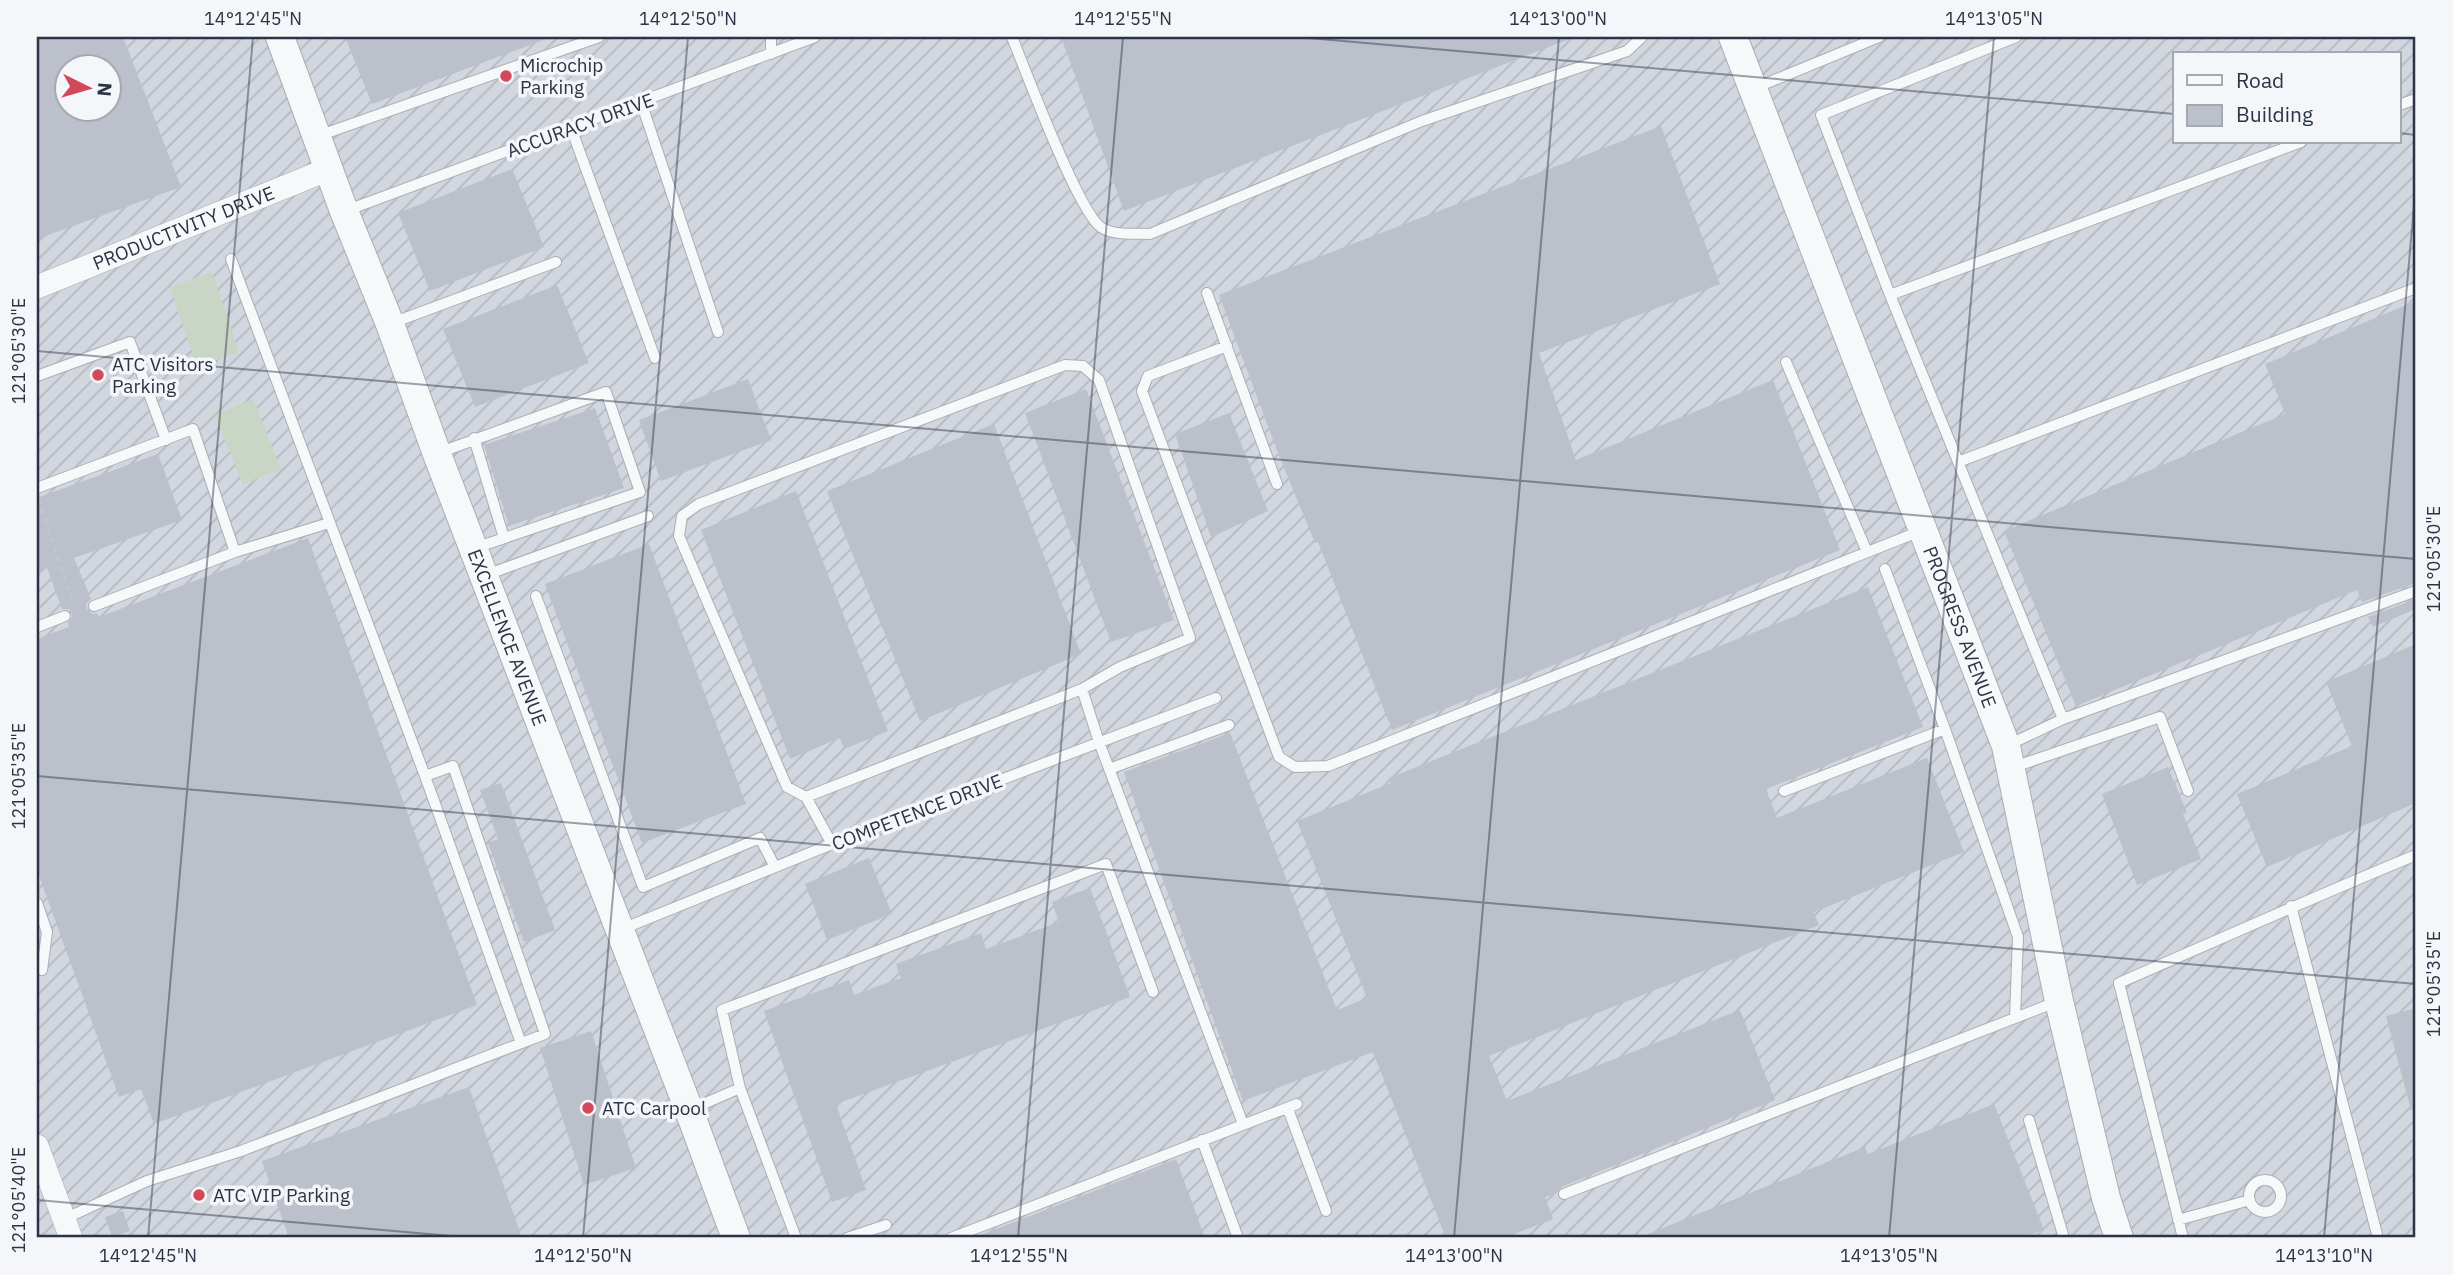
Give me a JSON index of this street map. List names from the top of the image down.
{
  "streets": {
    "street": ["PRODUCTIVITY DRIVE", "PROGRESS AVENUE", "EXCELLENCE AVENUE"],
    "lane": ["ACCURACY DRIVE", "COMPETENCE DRIVE"]
  },
  "crossings": [
    ["ACCURACY DRIVE", "EXCELLENCE AVENUE"],
    ["PRODUCTIVITY DRIVE", "EXCELLENCE AVENUE"],
    ["EXCELLENCE AVENUE", "COMPETENCE DRIVE"]
  ],
  "places": [
    "Microchip Parking",
    "ATC Visitors Parking",
    "ATC Carpool",
    "ATC VIP Parking"
  ],
  "legend": ["Road", "Building"],
  "north": "right",
  "coordinates": [
    "14°12'45\"N",
    "14°12'50\"N",
    "14°12'55\"N",
    "14°13'00\"N",
    "14°13'05\"N",
    "121°05'30\"E",
    "121°05'35\"E",
    "121°05'40\"E",
    "14°13'10\"N"
  ]
}
